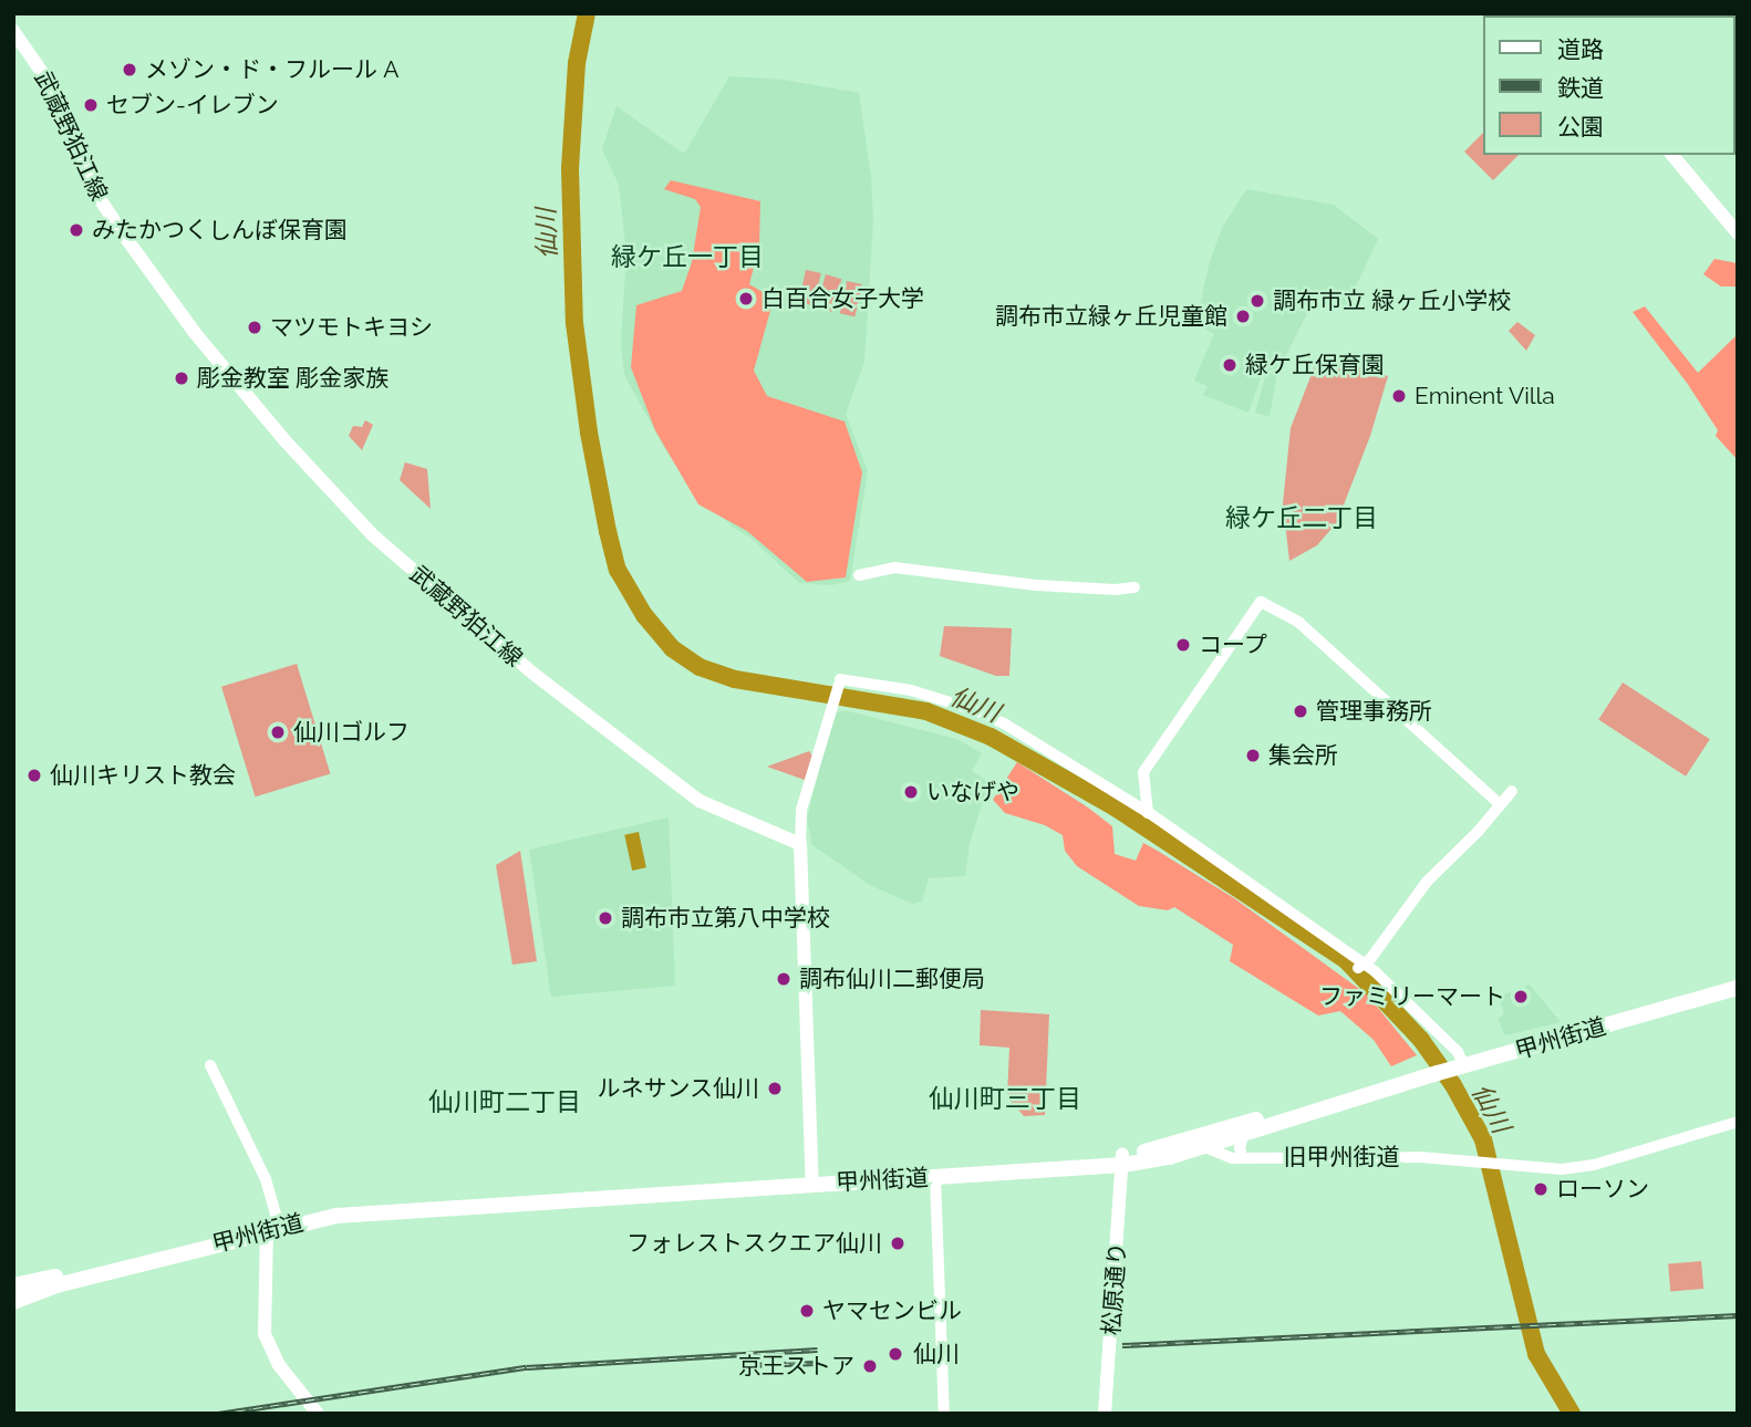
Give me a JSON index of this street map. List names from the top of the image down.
{
  "streets": {
    "highway": ["甲州街道"],
    "main road": ["武蔵野狛江線", "松原通り"],
    "street": ["旧甲州街道"]
  },
  "crossings": [
    ["甲州街道", "旧甲州街道"],
    ["甲州街道", "松原通り"]
  ],
  "districts": [
    "緑ケ丘一丁目",
    "緑ケ丘二丁目",
    "仙川町三丁目",
    "仙川町二丁目"
  ],
  "water": ["仙川"],
  "places": [
    "メゾン・ド・フルール A",
    "セブン-イレブン",
    "みたかつくしんぼ保育園",
    "白百合女子大学",
    "調布市立 緑ヶ丘小学校",
    "調布市立緑ヶ丘児童館",
    "マツモトキヨシ",
    "緑ケ丘保育園",
    "彫金教室 彫金家族",
    "Eminent Villa",
    "コープ",
    "管理事務所",
    "仙川ゴルフ",
    "集会所",
    "仙川キリスト教会",
    "いなげや",
    "調布市立第八中学校",
    "調布仙川二郵便局",
    "ファミリーマート",
    "ルネサンス仙川",
    "ローソン",
    "フォレストスクエア仙川",
    "ヤマセンビル",
    "仙川",
    "京王ストア"
  ],
  "legend": ["道路", "鉄道", "公園"]
}
